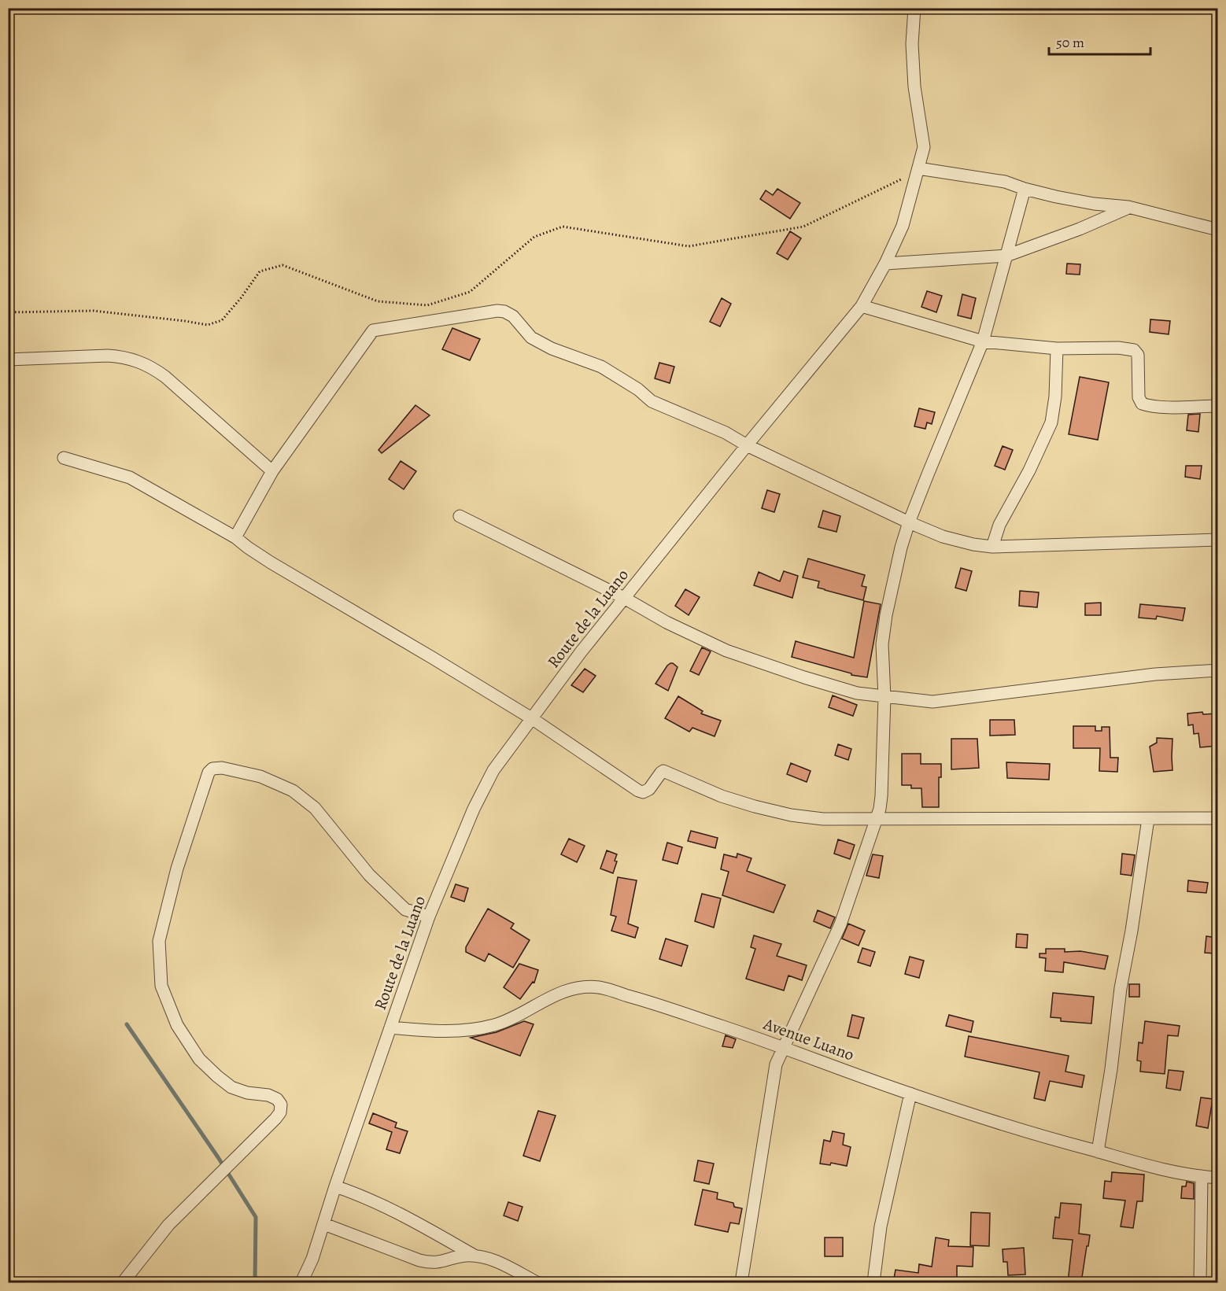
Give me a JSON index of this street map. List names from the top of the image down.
{
  "streets": {
    "street": ["Route de la Luano", "Avenue Luano"]
  },
  "crossings": [
    ["Route de la Luano", "Avenue Luano"]
  ],
  "scale_bar": "50 m"
}
